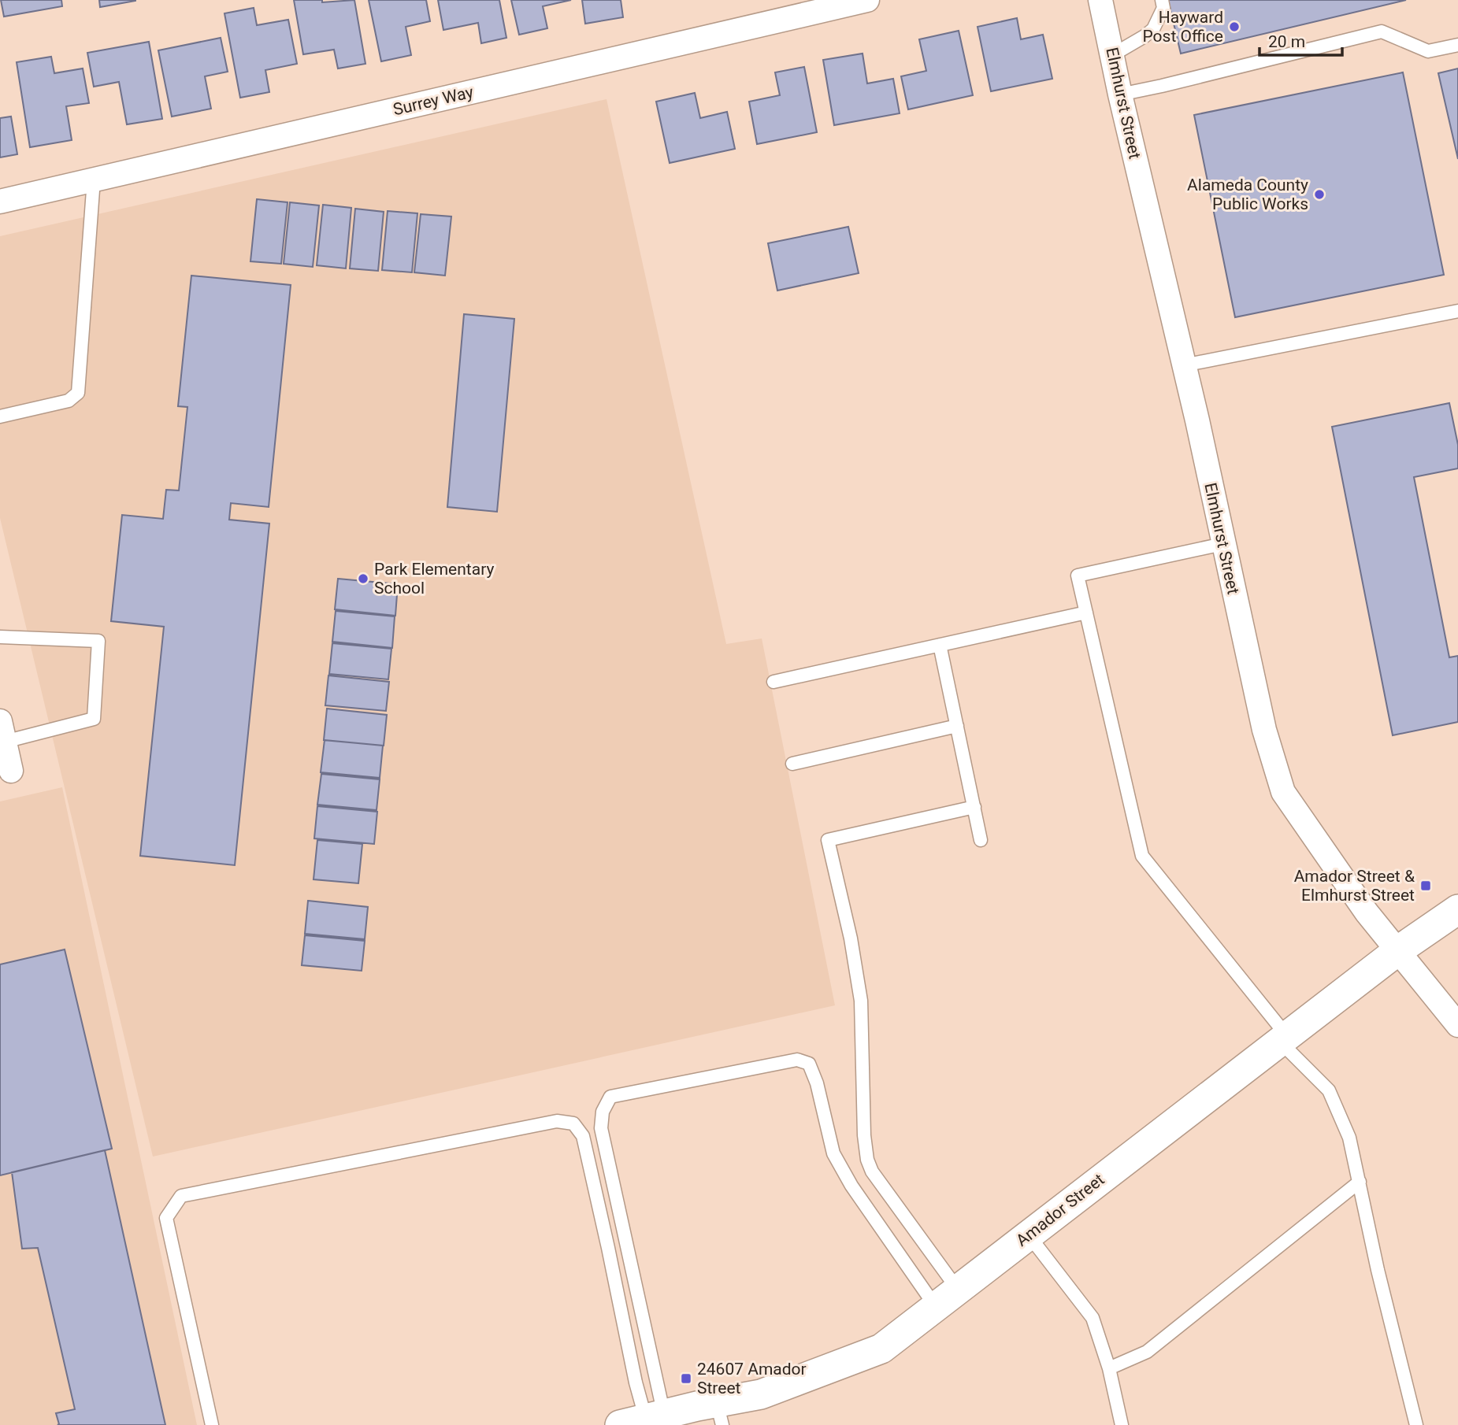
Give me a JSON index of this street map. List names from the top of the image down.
{
  "streets": {
    "street": ["Surrey Way", "Elmhurst Street", "Amador Street"]
  },
  "crossings": [
    ["Elmhurst Street", "Amador Street"]
  ],
  "places": {
    "other": ["Hayward Post Office", "Alameda County Public Works", "Park Elementary School"],
    "transit": ["Amador Street & Elmhurst Street", "24607 Amador Street"]
  },
  "scale_bar": "20 m"
}
